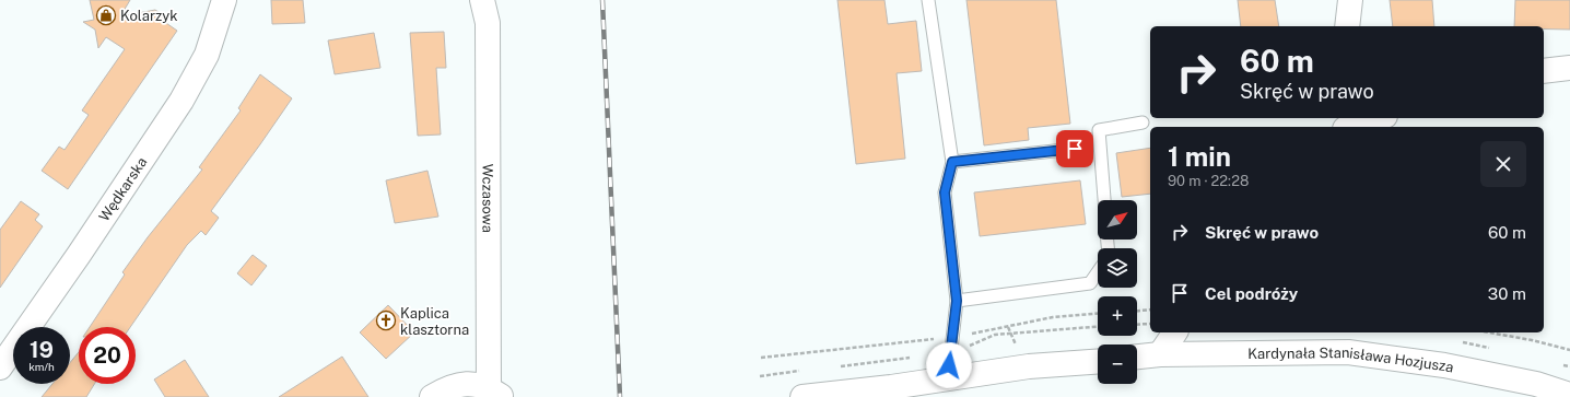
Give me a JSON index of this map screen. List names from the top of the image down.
{
  "streets": {
    "street": ["Wędkarska", "Wczasowa", "Kardynała Stanisława Hozjusza"]
  },
  "places": {
    "shop": ["Kolarzyk"],
    "church": ["Kaplica klasztorna"]
  },
  "north": "top right",
  "page": {
    "turn": ["60 m", "Skręć w prawo"],
    "heading": ["1 min", "90 m · 22:28"],
    "map_buttons": ["+", "−"],
    "list": [
      {
        "name": "Skręć w prawo",
        "value": "60 m"
      },
      {
        "name": "Cel podróży",
        "value": "30 m"
      }
    ],
    "speed": "19 km/h",
    "limit": "20"
  }
}
